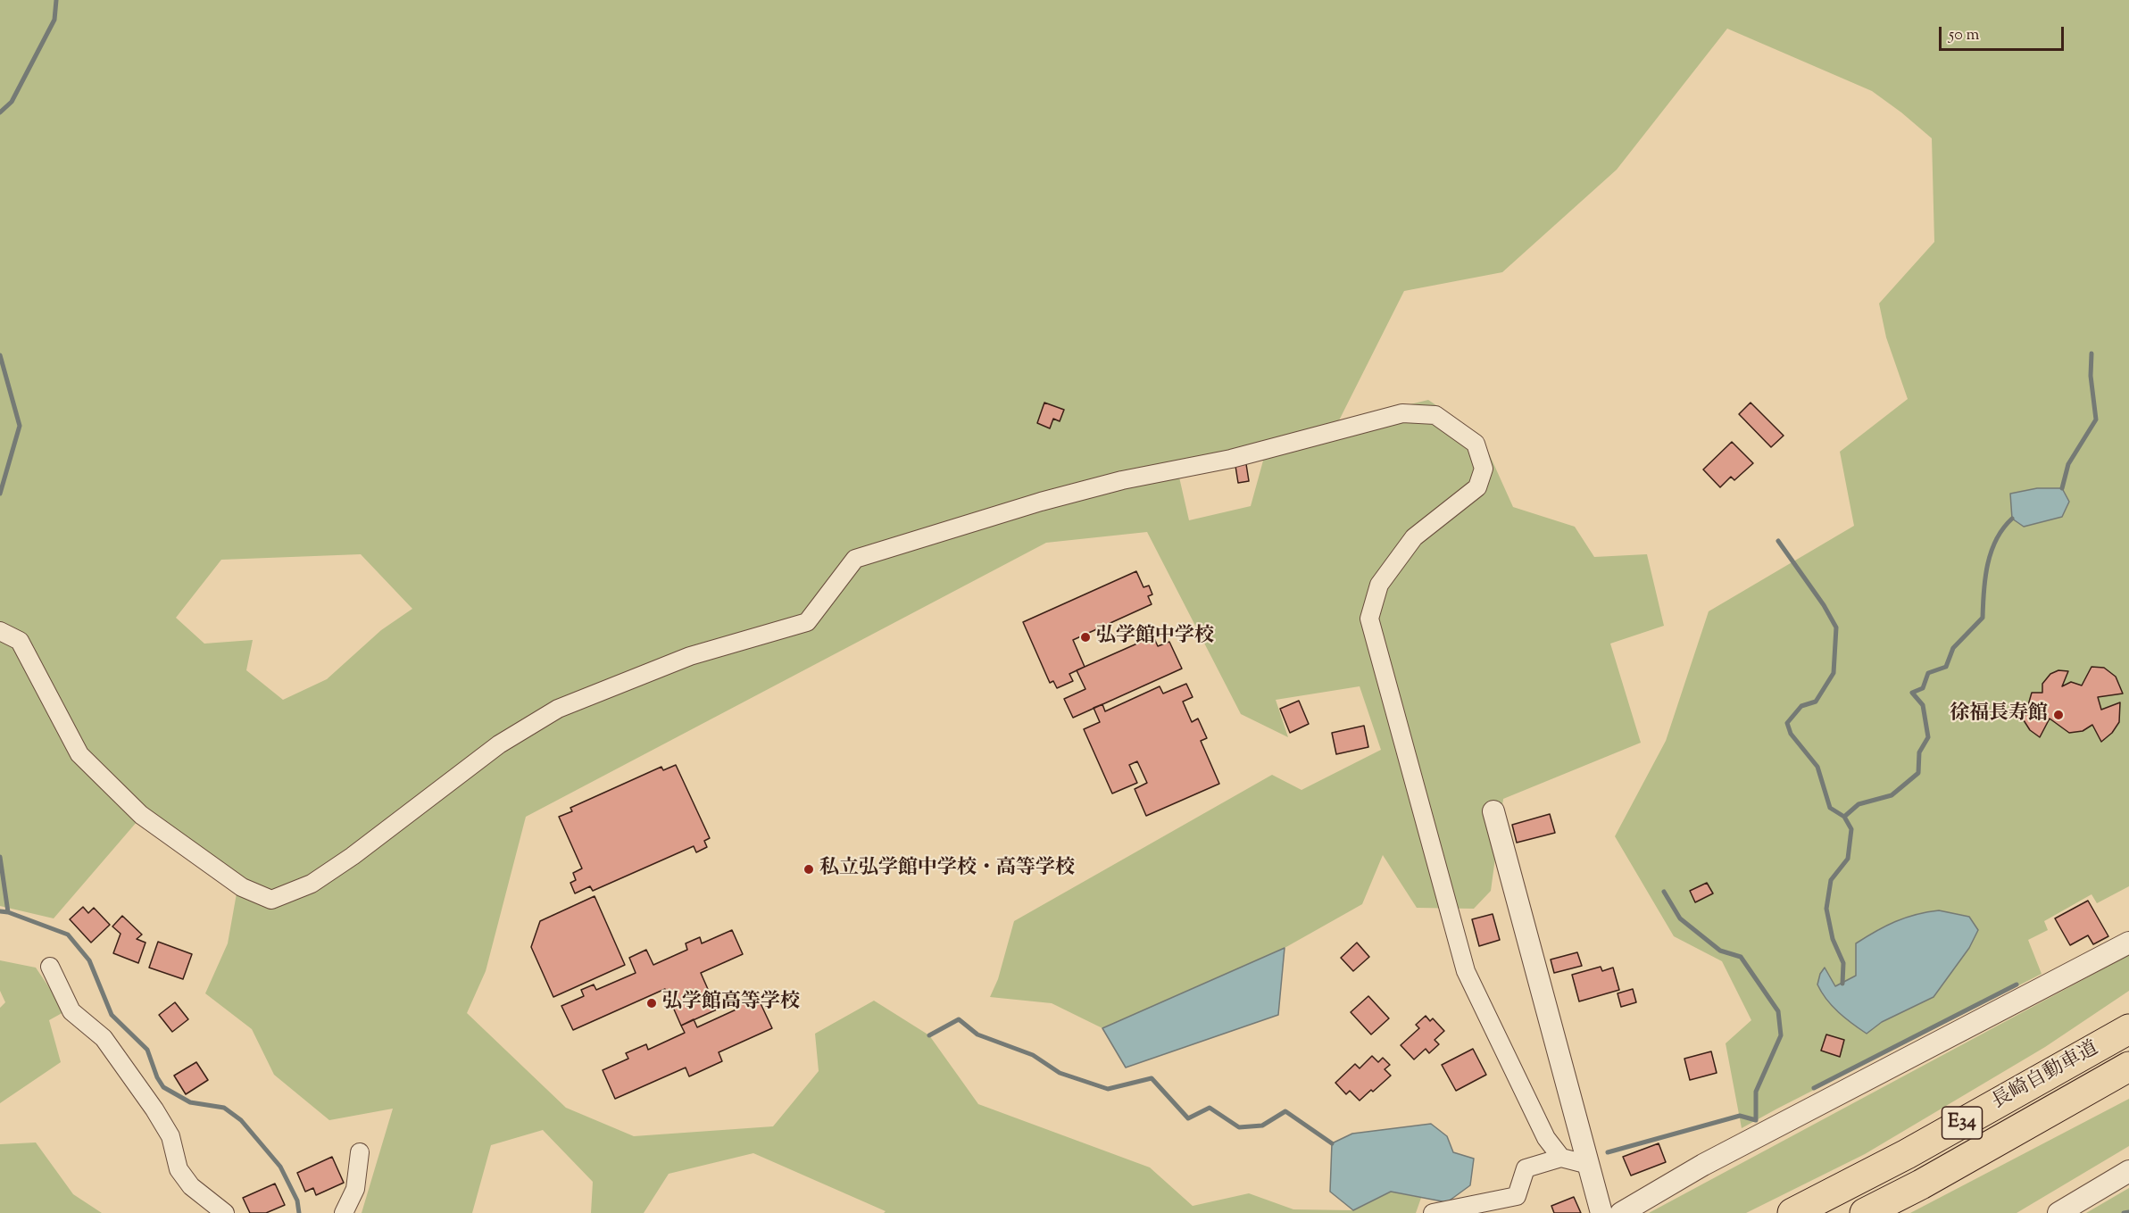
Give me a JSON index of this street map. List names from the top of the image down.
{
  "streets": {
    "highway": ["長崎自動車道", "E34"]
  },
  "places": [
    "弘学館中学校",
    "徐福長寿館",
    "私立弘学館中学校・高等学校",
    "弘学館高等学校"
  ],
  "scale_bar": "50 m"
}
